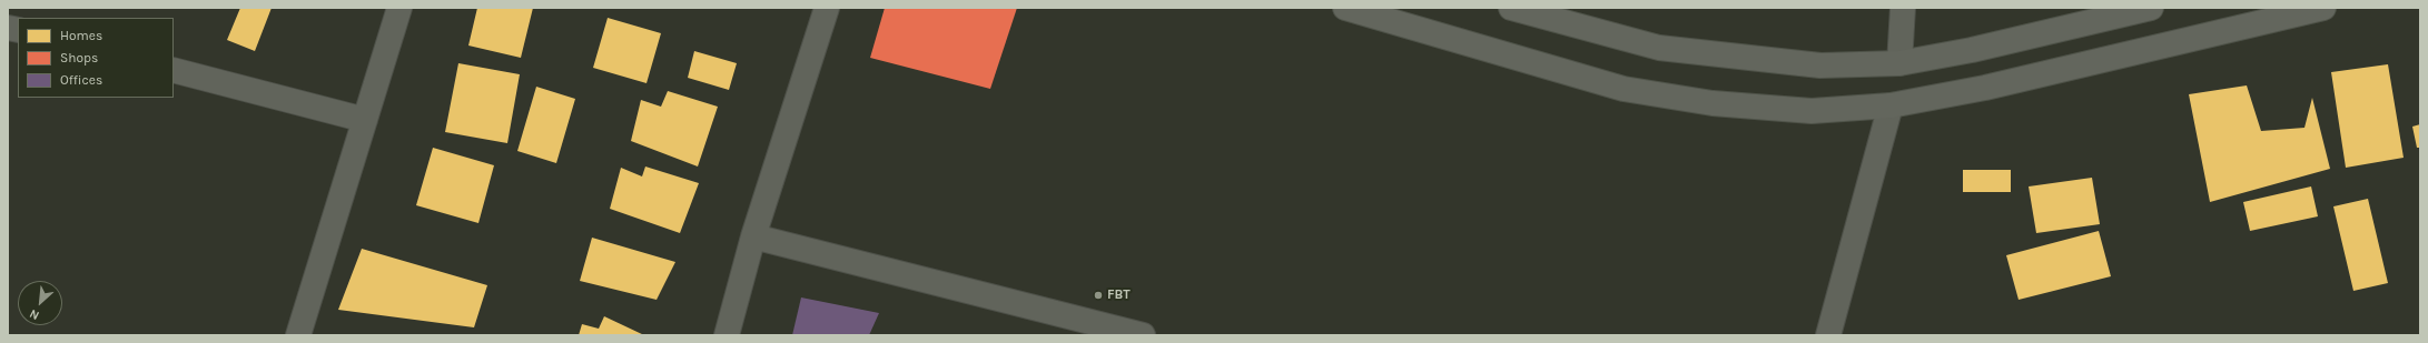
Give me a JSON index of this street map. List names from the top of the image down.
{
  "places": ["FBT"],
  "legend": ["Homes", "Shops", "Offices"],
  "north": "bottom left"
}
